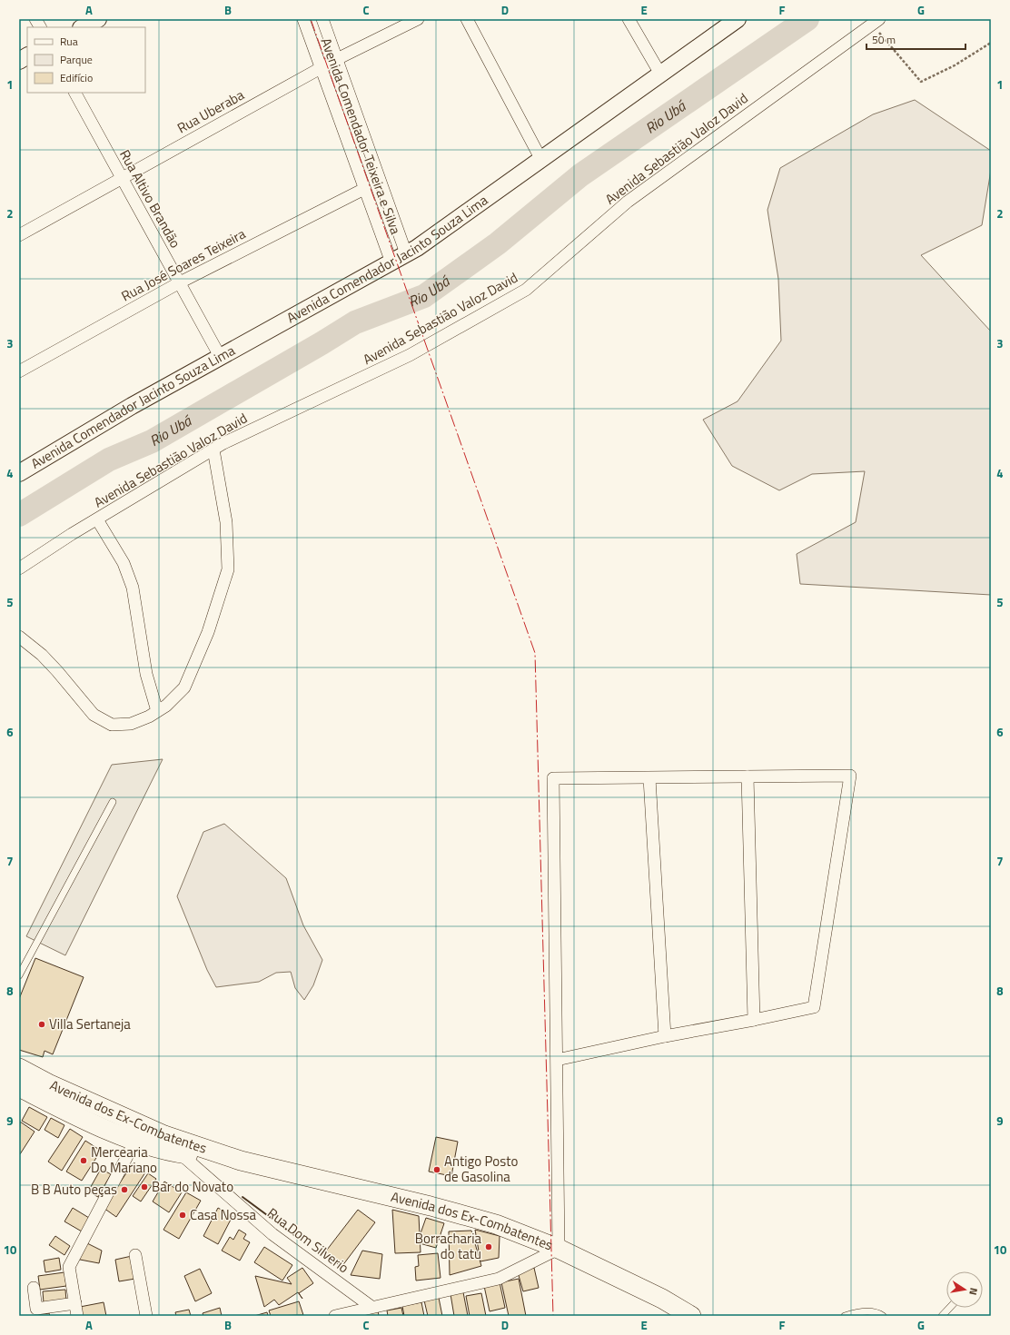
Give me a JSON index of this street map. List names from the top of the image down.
{
  "streets": {
    "main road": ["Avenida dos Ex-Combatentes"],
    "street": [
      "Rua Uberaba",
      "Avenida Comendador Teixeira e Silva",
      "Avenida Sebastião Valoz David",
      "Rua Altivo Brandão",
      "Avenida Comendador Jacinto Souza Lima",
      "Rua José Soares Teixeira",
      "Rua Dom Silverio"
    ]
  },
  "crossings": [
    ["Rua Uberaba", "Avenida Comendador Teixeira e Silva"],
    ["Rua Uberaba", "Rua Altivo Brandão"],
    ["Avenida Comendador Teixeira e Silva", "Avenida Comendador Jacinto Souza Lima"],
    ["Avenida Comendador Teixeira e Silva", "Rua José Soares Teixeira"],
    ["Rua Altivo Brandão", "Avenida Comendador Jacinto Souza Lima"],
    ["Rua Altivo Brandão", "Rua José Soares Teixeira"],
    ["Avenida dos Ex-Combatentes", "Rua Dom Silverio"]
  ],
  "water": ["Rio Ubá"],
  "places": [
    "Villa Sertaneja",
    "Mercearia Do Mariano",
    "Antigo Posto de Gasolina",
    "Bar do Novato",
    "B B Auto peças",
    "Casa Nossa",
    "Borracharia do tatu"
  ],
  "legend": ["Rua", "Parque", "Edifício"],
  "scale_bar": "50 m",
  "north": "right",
  "grid": {
    "columns": [
      "A",
      "B",
      "C",
      "D",
      "E",
      "F",
      "G"
    ],
    "rows": [
      "1",
      "2",
      "3",
      "4",
      "5",
      "6",
      "7",
      "8",
      "9",
      "10"
    ]
  }
}
